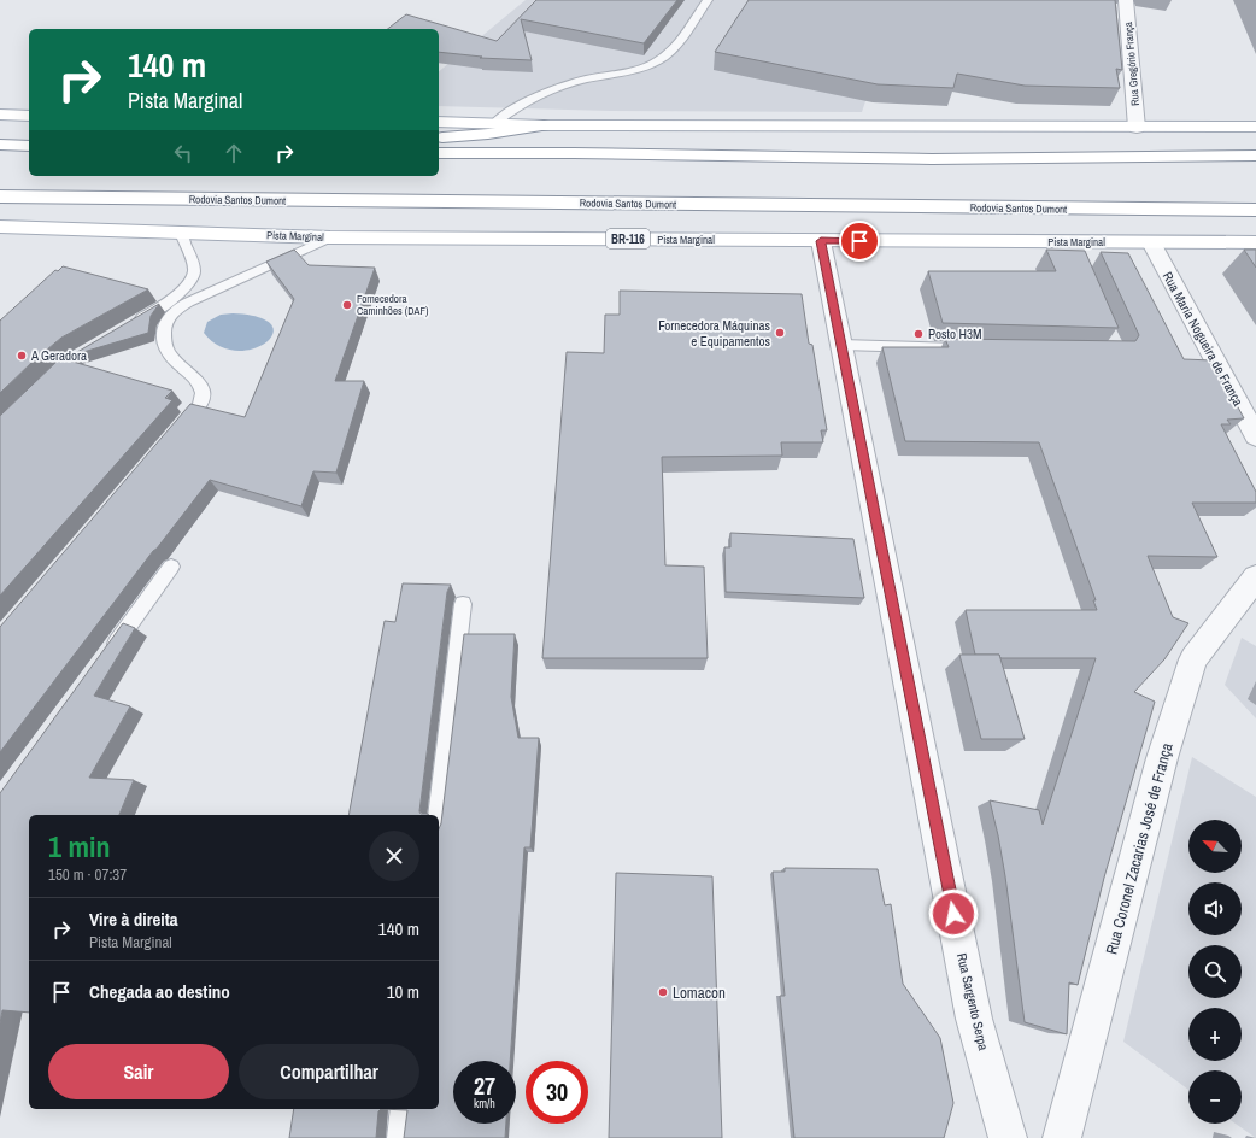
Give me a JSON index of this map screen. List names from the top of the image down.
{
  "streets": {
    "main road": ["Rodovia Santos Dumont", "Pista Marginal", "BR-116"],
    "street": [
      "Rua Gregório França",
      "Rua Maria Nogueira de França",
      "Rua Coronel Zacarias José de França",
      "Rua Sargento Serpa"
    ]
  },
  "crossings": [
    ["Pista Marginal", "Rua Maria Nogueira de França"],
    ["Pista Marginal", "Rua Sargento Serpa"]
  ],
  "places": [
    "Fornecedora Caminhões (DAF)",
    "Fornecedora Máquinas e Equipamentos",
    "Posto H3M",
    "A Geradora",
    "Lomacon"
  ],
  "north": "top left",
  "page": {
    "turn": ["140 m", "Pista Marginal"],
    "heading": ["1 min", "150 m · 07:37"],
    "map_buttons": ["+", "−"],
    "list": [
      {
        "name": "Vire à direita",
        "note": "Pista Marginal",
        "value": "140 m"
      },
      {
        "name": "Chegada ao destino",
        "value": "10 m"
      }
    ],
    "buttons": ["Sair", "Compartilhar"],
    "speed": "27 km/h",
    "limit": "30"
  }
}
